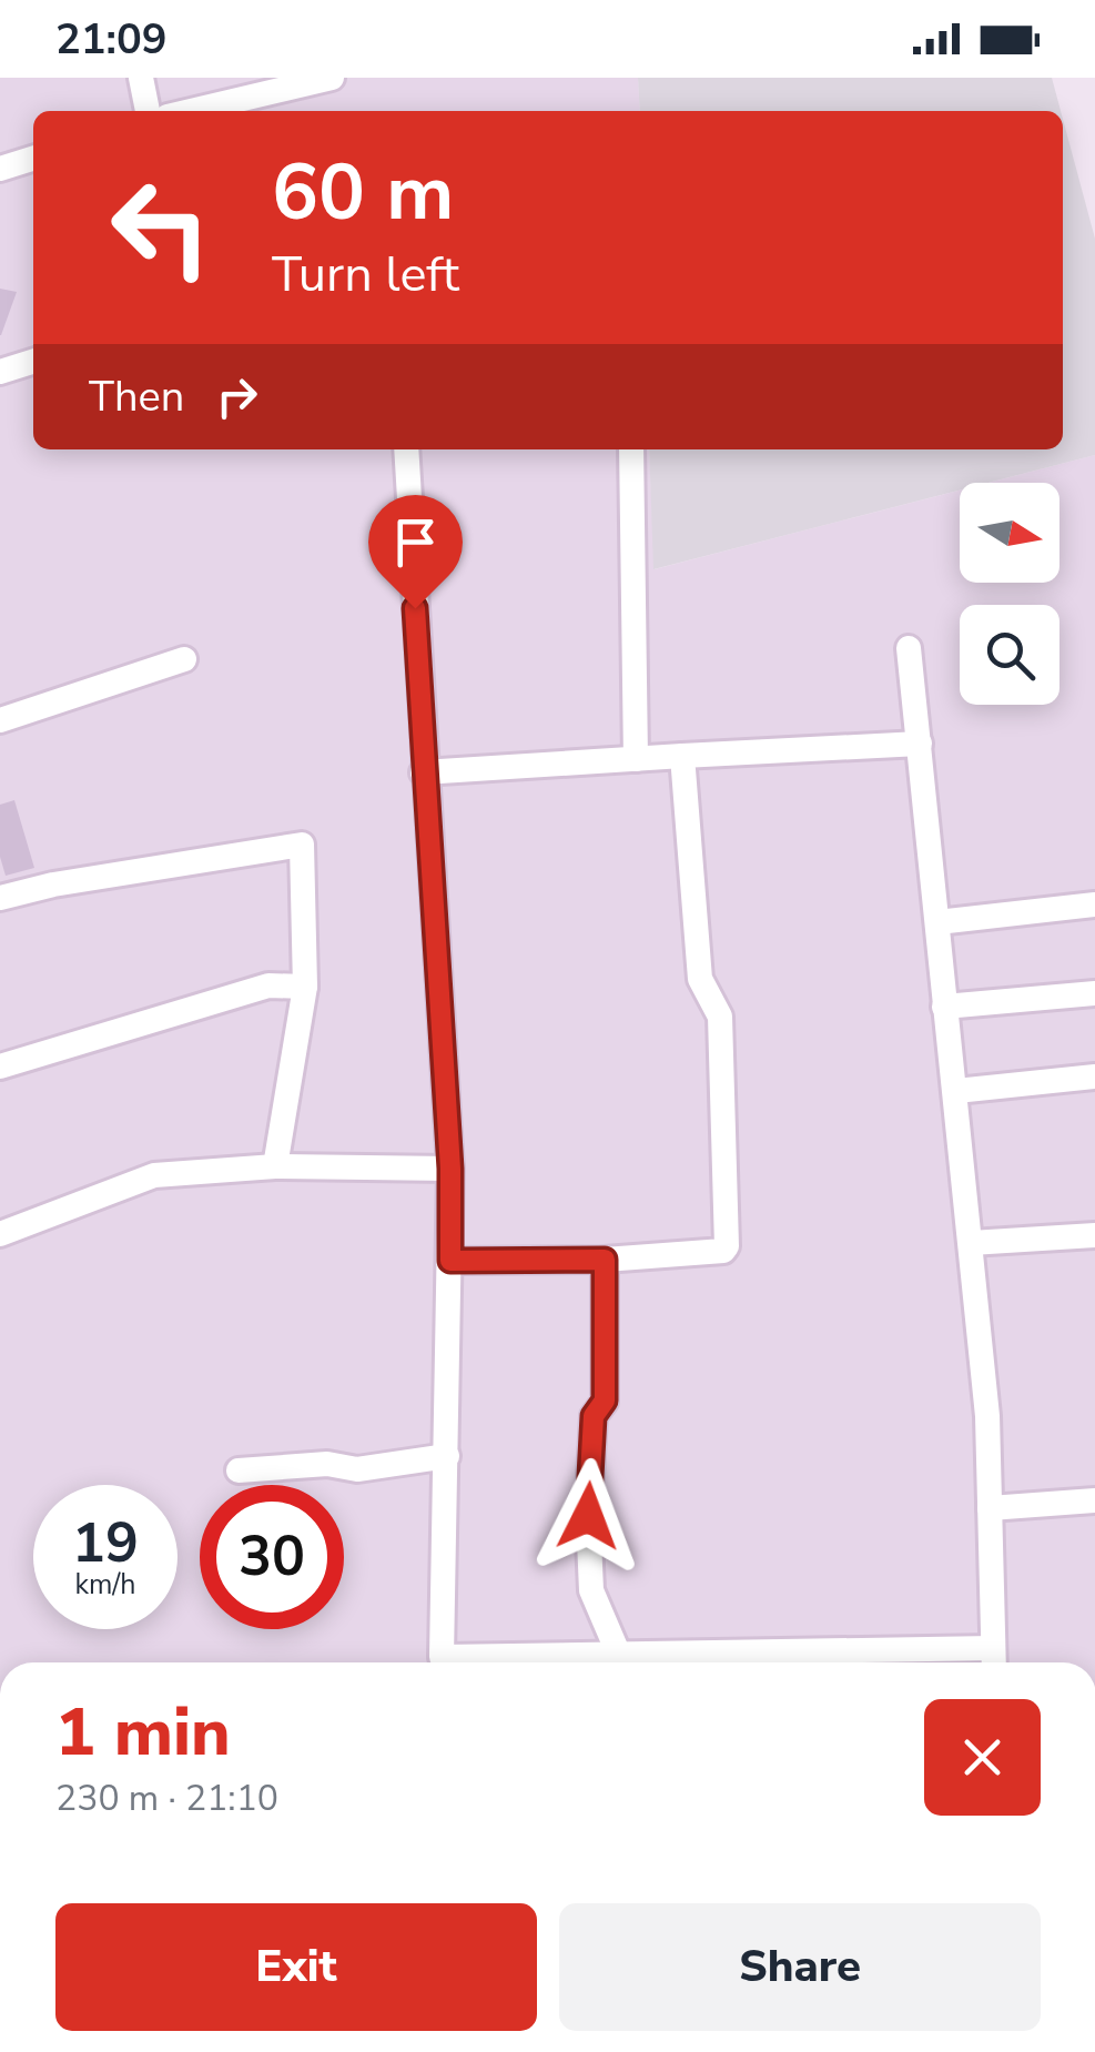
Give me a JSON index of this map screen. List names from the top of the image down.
{
  "north": "right",
  "page": {
    "status": "21:09",
    "turn": ["60 m", "Turn left"],
    "then": "Then",
    "speed": "19 km/h",
    "limit": "30",
    "heading": ["1 min", "230 m · 21:10"],
    "buttons": ["Exit", "Share"]
  }
}
